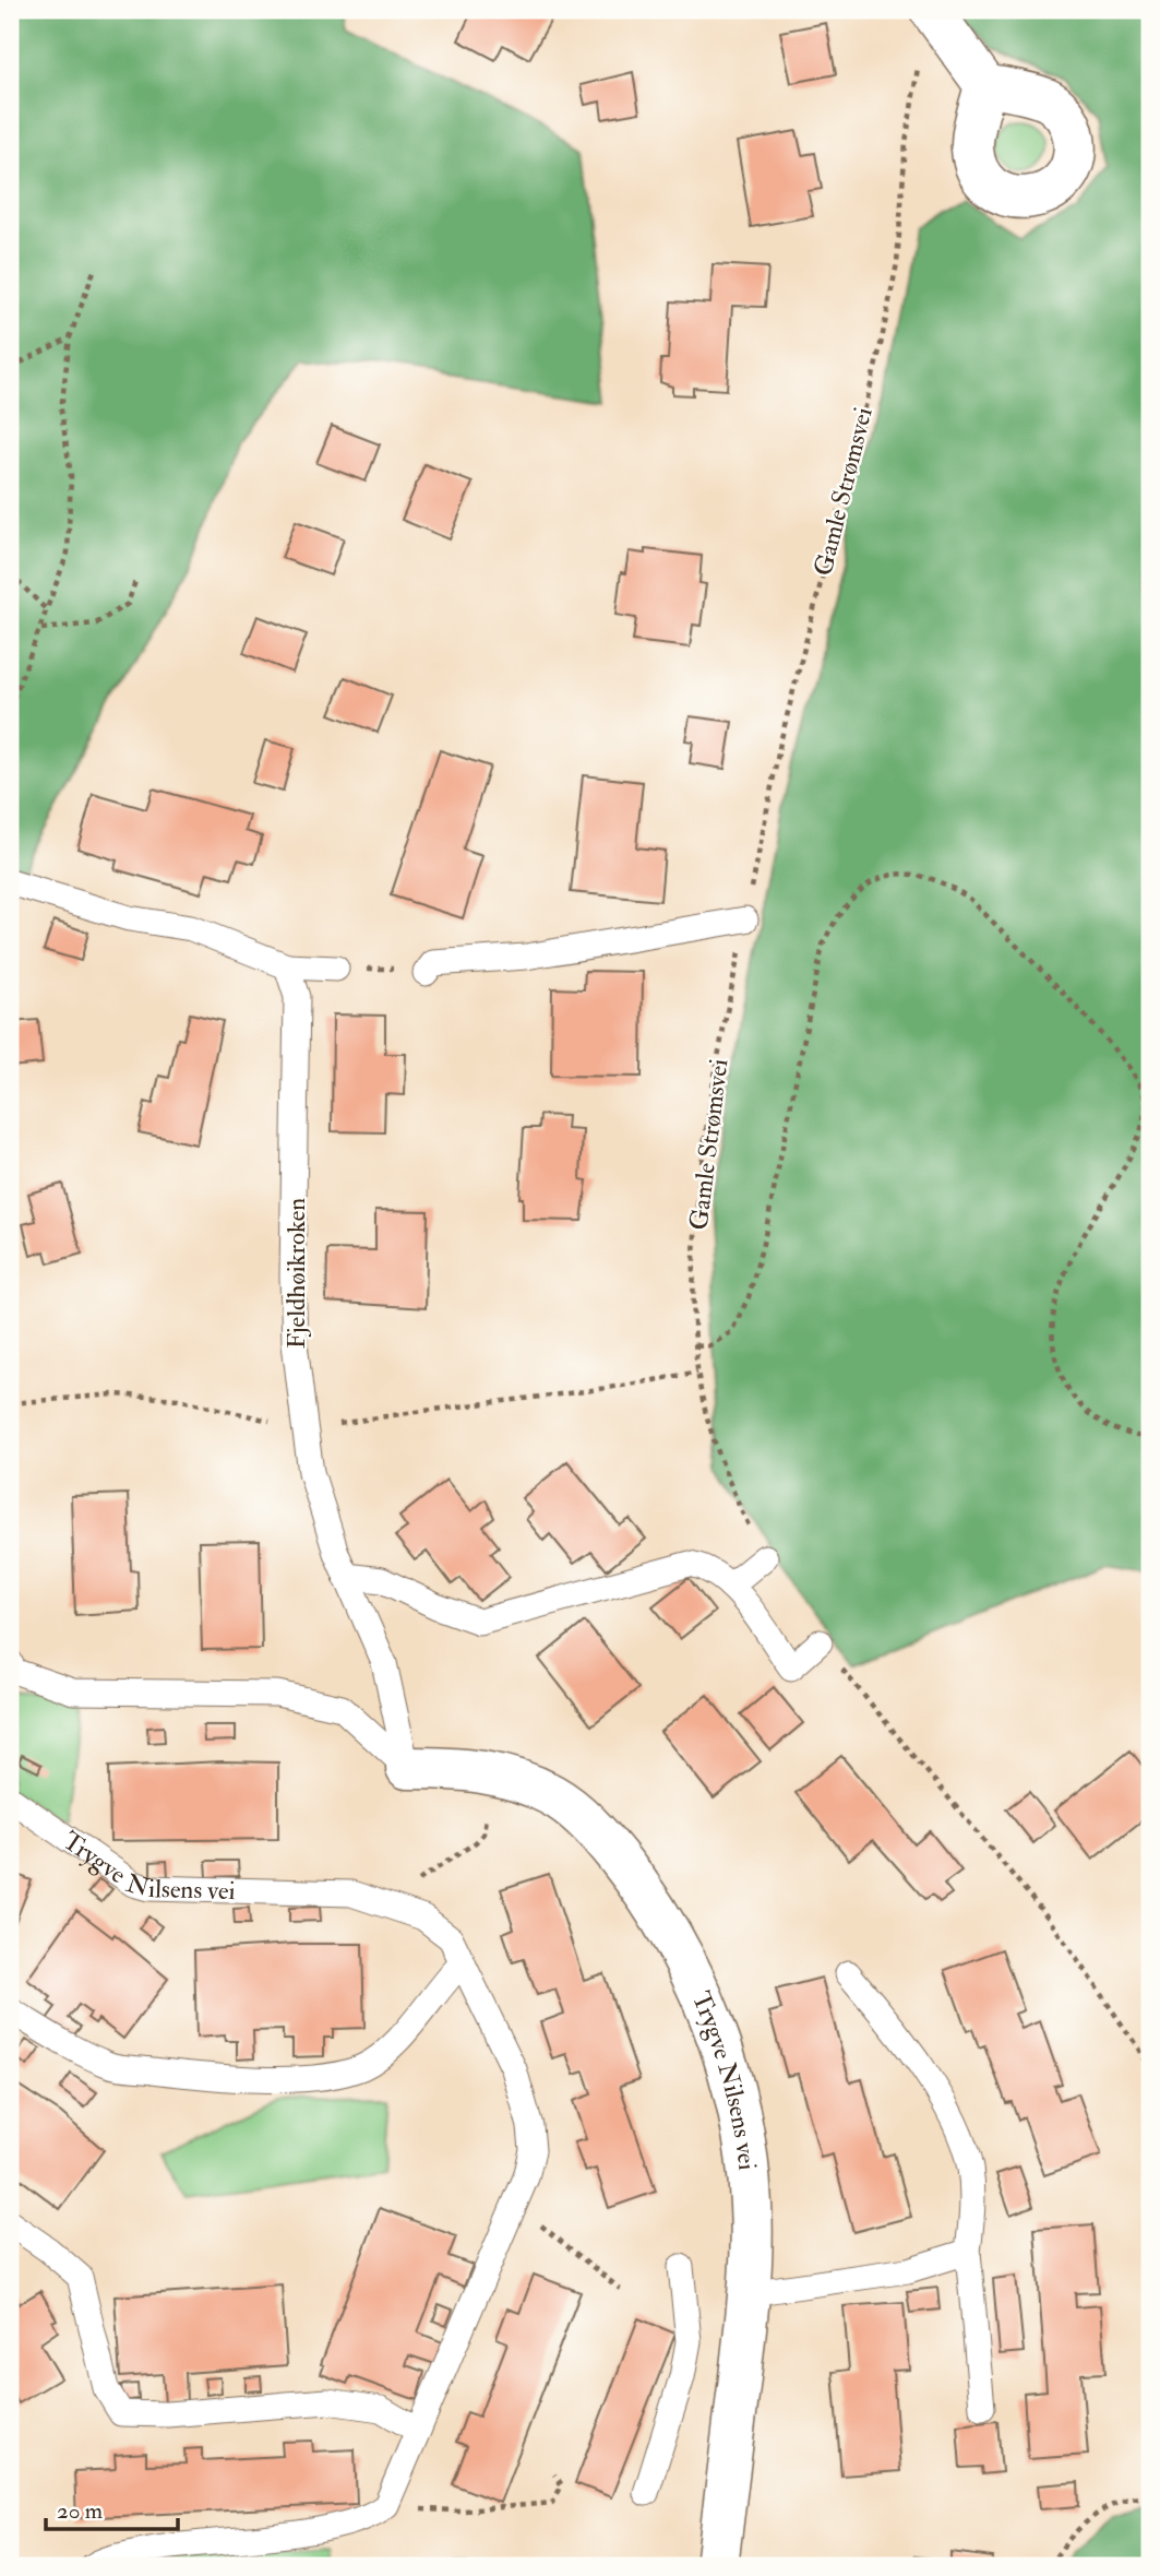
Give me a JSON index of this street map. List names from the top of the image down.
{
  "streets": {
    "street": ["Trygve Nilsens vei"],
    "lane": ["Fjeldhøikroken"],
    "path": ["Gamle Strømsvei"]
  },
  "crossings": [
    ["Gamle Strømsvei", "Fjeldhøikroken"]
  ],
  "scale_bar": "20 m"
}
